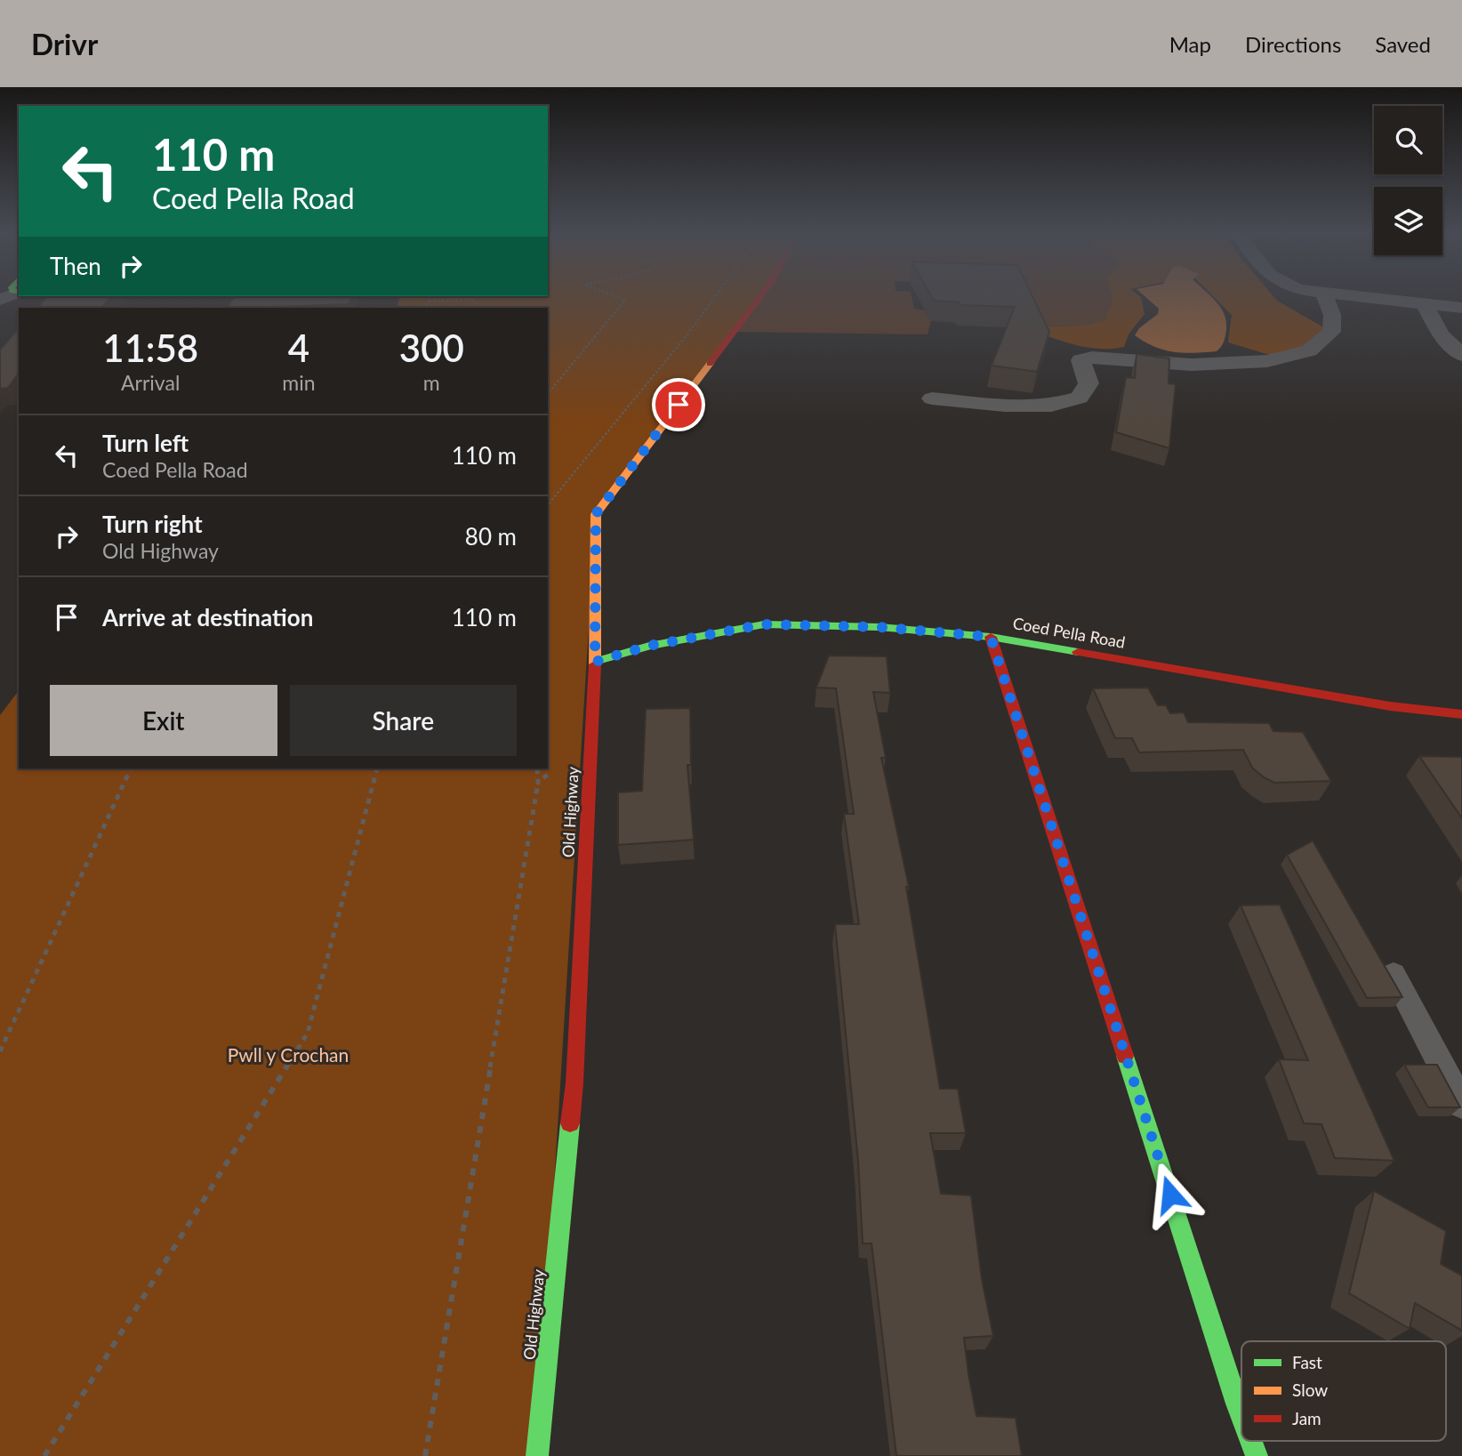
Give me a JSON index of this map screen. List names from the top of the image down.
{
  "streets": {
    "street": ["Coed Pella Road", "Old Highway"]
  },
  "crossings": [
    ["Coed Pella Road", "Old Highway"]
  ],
  "parks": ["Pwll y Crochan"],
  "legend": ["Fast", "Slow", "Jam"],
  "page": {
    "header": "Drivr",
    "nav": ["Map", "Directions", "Saved"],
    "turn": ["110 m", "Coed Pella Road"],
    "then": "Then",
    "eta": [
      "11:58",
      "Arrival",
      "4",
      "min",
      "300",
      "m"
    ],
    "list": [
      {
        "name": "Turn left",
        "note": "Coed Pella Road",
        "value": "110 m"
      },
      {
        "name": "Turn right",
        "note": "Old Highway",
        "value": "80 m"
      },
      {
        "name": "Arrive at destination",
        "value": "110 m"
      }
    ],
    "buttons": ["Exit", "Share"]
  }
}
